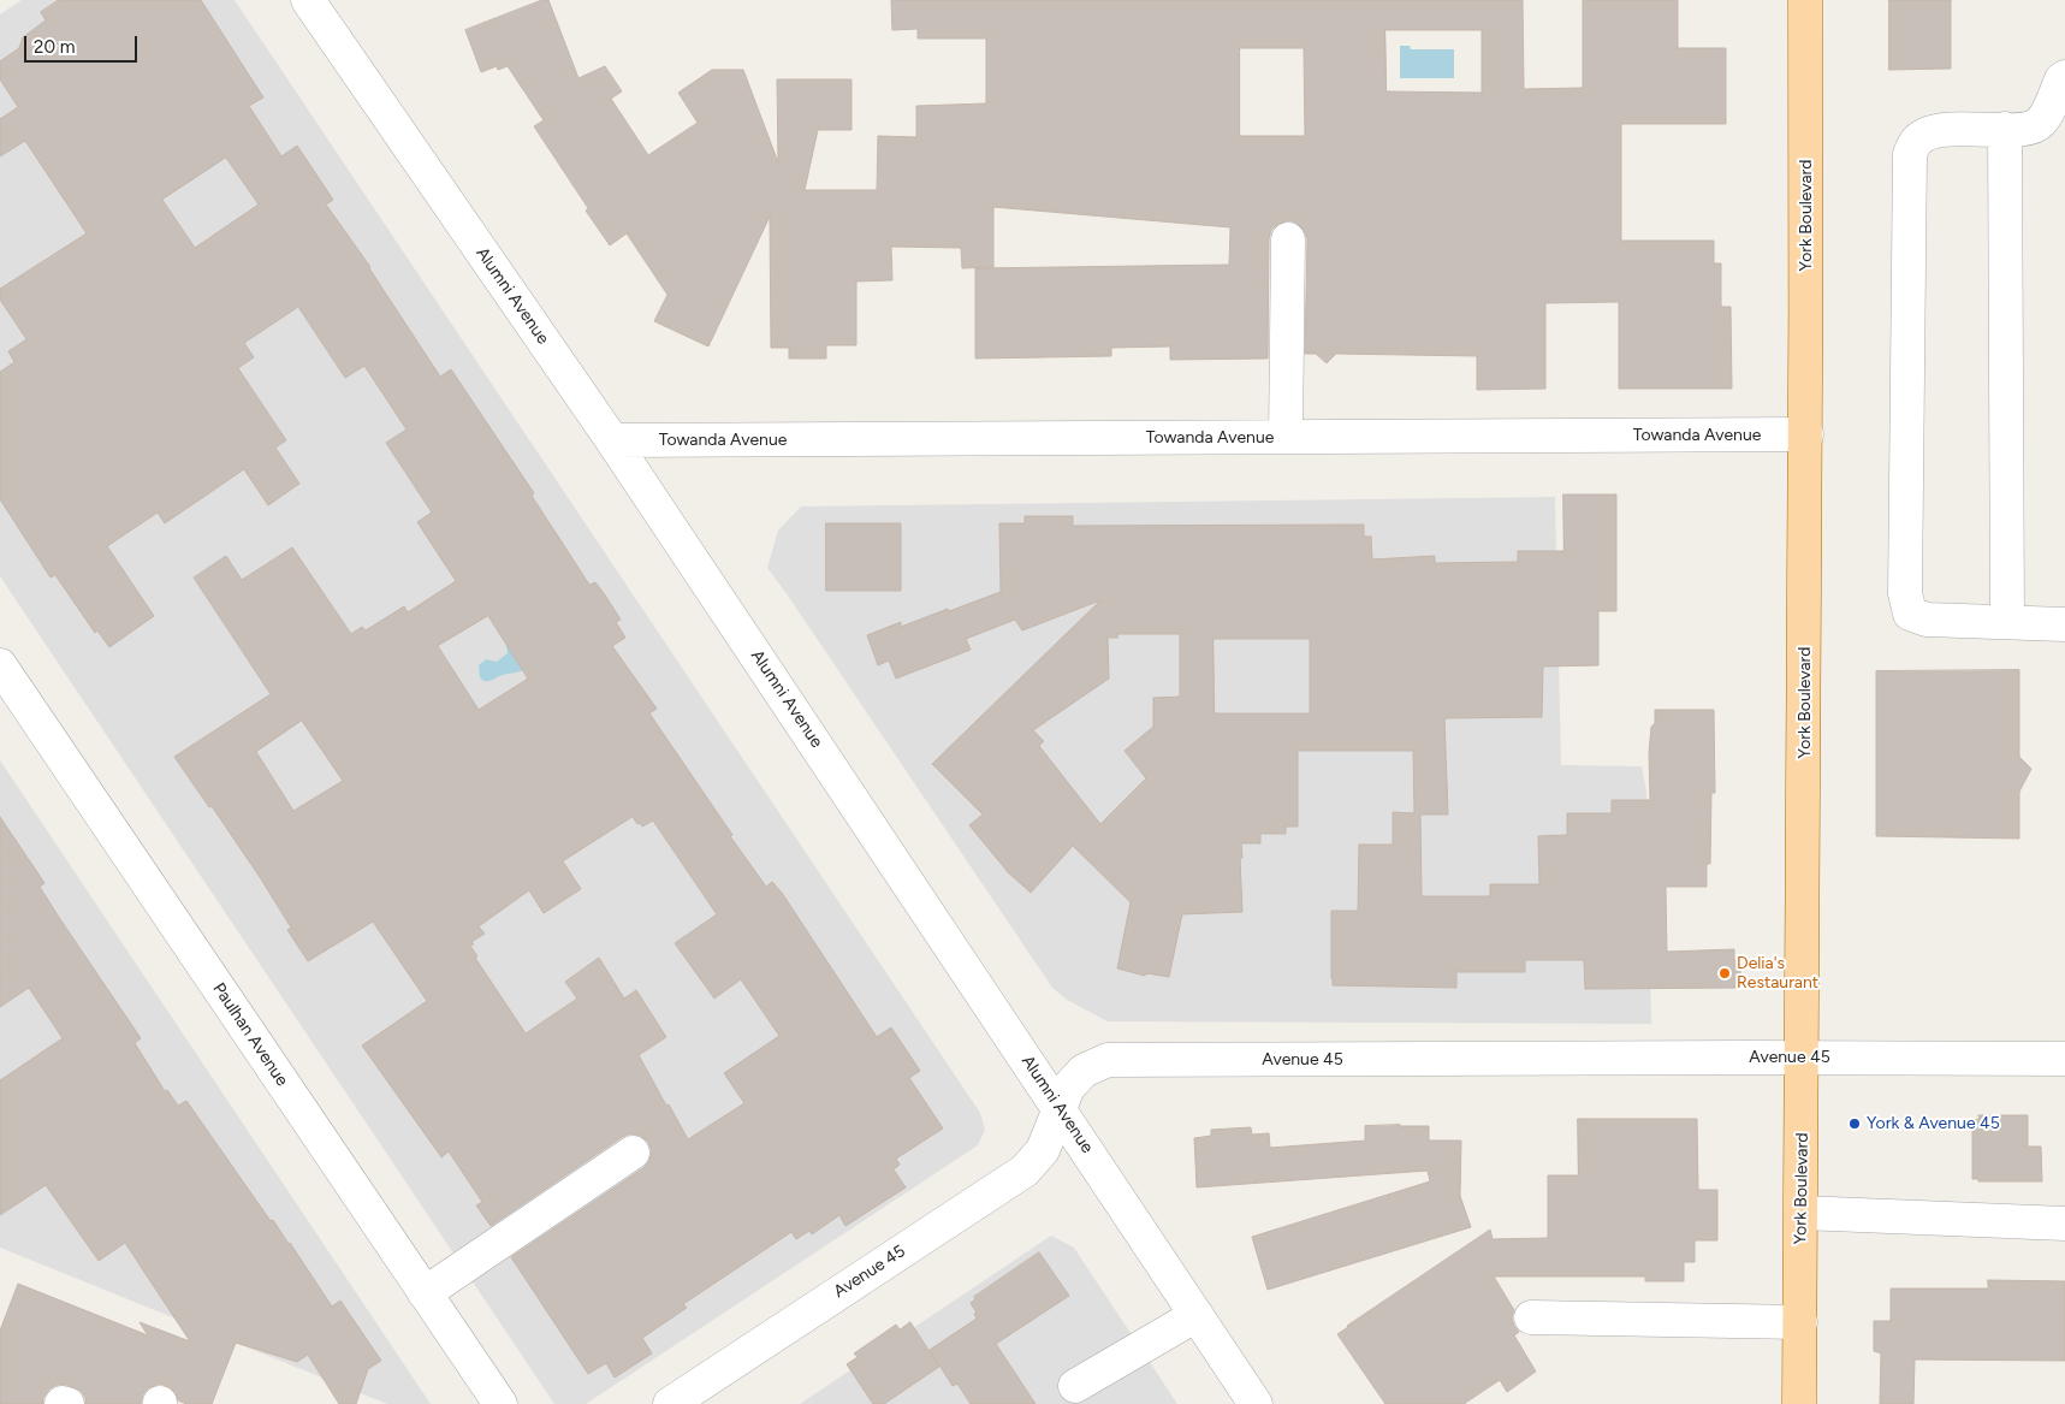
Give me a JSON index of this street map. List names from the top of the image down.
{
  "streets": {
    "main road": ["York Boulevard"],
    "street": [
      "Alumni Avenue",
      "Towanda Avenue",
      "Paulhan Avenue",
      "Avenue 45"
    ]
  },
  "crossings": [
    ["York Boulevard", "Towanda Avenue"],
    ["York Boulevard", "Avenue 45"],
    ["Alumni Avenue", "Towanda Avenue"],
    ["Alumni Avenue", "Avenue 45"]
  ],
  "places": ["Delia's Restaurant", "York & Avenue 45"],
  "scale_bar": "20 m"
}
